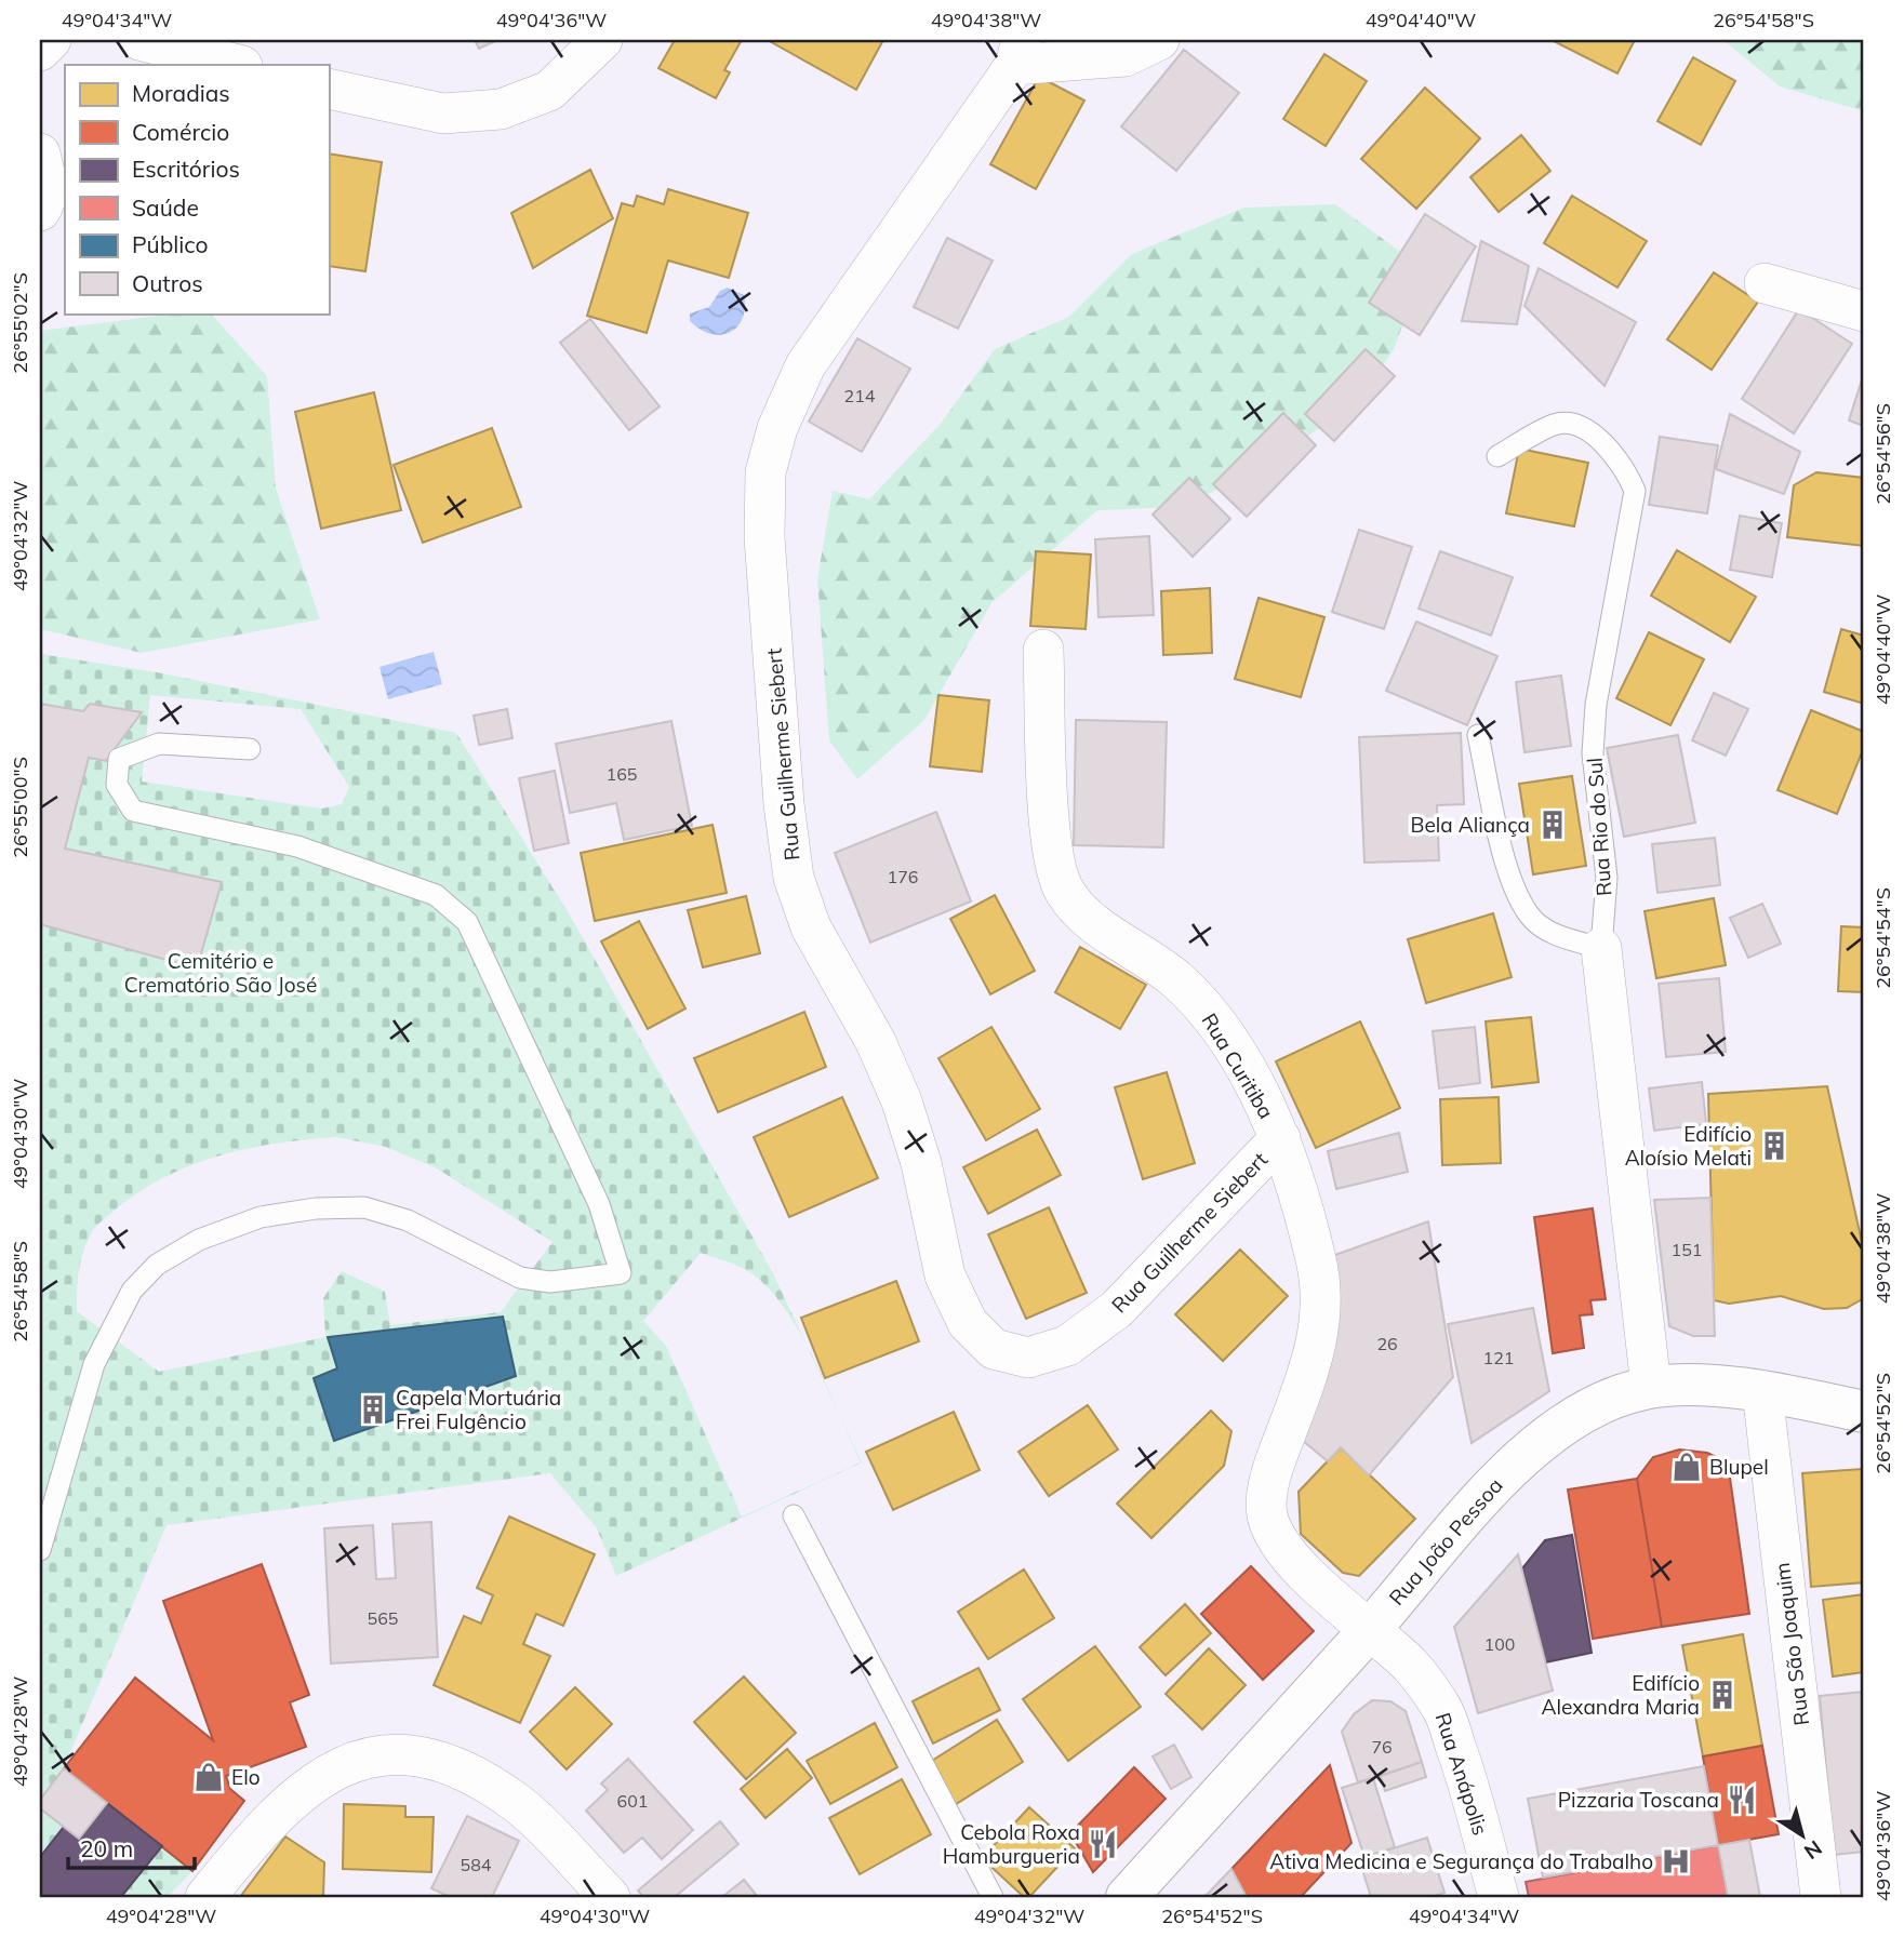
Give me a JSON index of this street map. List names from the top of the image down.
{
  "streets": {
    "main road": ["Rua João Pessoa"],
    "street": [
      "Rua Guilherme Siebert",
      "Rua Rio do Sul",
      "Rua Curitiba",
      "Rua São Joaquim",
      "Rua Anápolis"
    ]
  },
  "crossings": [
    ["Rua Guilherme Siebert", "Rua Curitiba"],
    ["Rua Rio do Sul", "Rua João Pessoa"],
    ["Rua Curitiba", "Rua João Pessoa"],
    ["Rua Curitiba", "Rua Anápolis"],
    ["Rua João Pessoa", "Rua São Joaquim"],
    ["Rua João Pessoa", "Rua Anápolis"]
  ],
  "parks": ["Cemitério e Crematório São José"],
  "places": {
    "building": [
      "Bela Aliança",
      "Edifício Aloísio Melati",
      "Capela Mortuária Frei Fulgêncio",
      "Edifício Alexandra Maria"
    ],
    "shop": ["Blupel", "Elo"],
    "restaurant": ["Pizzaria Toscana", "Cebola Roxa Hamburgueria"],
    "hospital": ["Ativa Medicina e Segurança do Trabalho"]
  },
  "house_numbers": [
    "214",
    "165",
    "176",
    "151",
    "26",
    "121",
    "565",
    "100",
    "76",
    "601",
    "584"
  ],
  "legend": [
    "Moradias",
    "Comércio",
    "Escritórios",
    "Saúde",
    "Público",
    "Outros"
  ],
  "scale_bar": "20 m",
  "north": "bottom right",
  "coordinates": [
    "49°04'34\"W",
    "49°04'36\"W",
    "49°04'38\"W",
    "49°04'40\"W",
    "26°54'58\"S",
    "26°55'02\"S",
    "26°54'56\"S",
    "49°04'32\"W",
    "26°55'00\"S",
    "26°54'54\"S",
    "49°04'30\"W",
    "26°54'52\"S",
    "49°04'28\"W"
  ]
}
